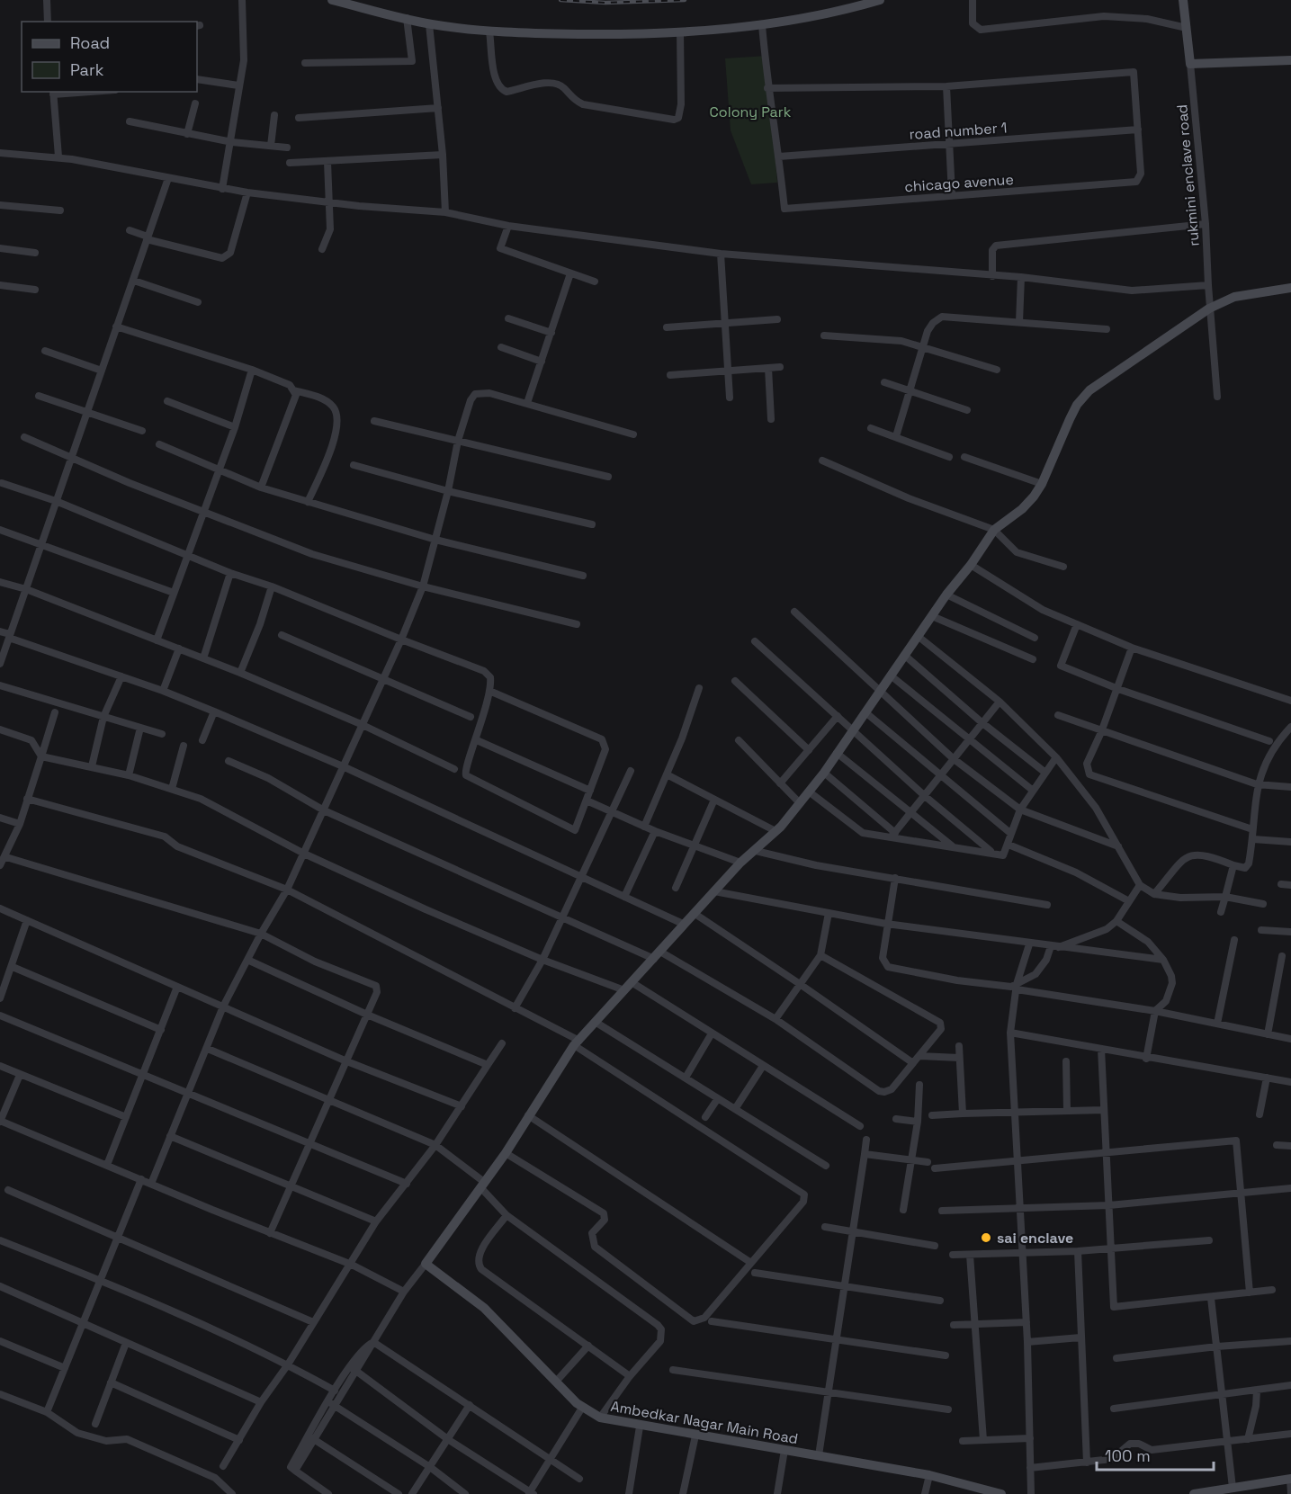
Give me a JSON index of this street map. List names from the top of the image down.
{
  "streets": {
    "street": [
      "road number 1",
      "rukmini enclave road",
      "chicago avenue",
      "Ambedkar Nagar Main Road"
    ]
  },
  "crossings": [
    ["road number 1", "chicago avenue"]
  ],
  "parks": ["Colony Park"],
  "places": ["sai enclave"],
  "legend": ["Road", "Park"],
  "scale_bar": "100 m"
}
